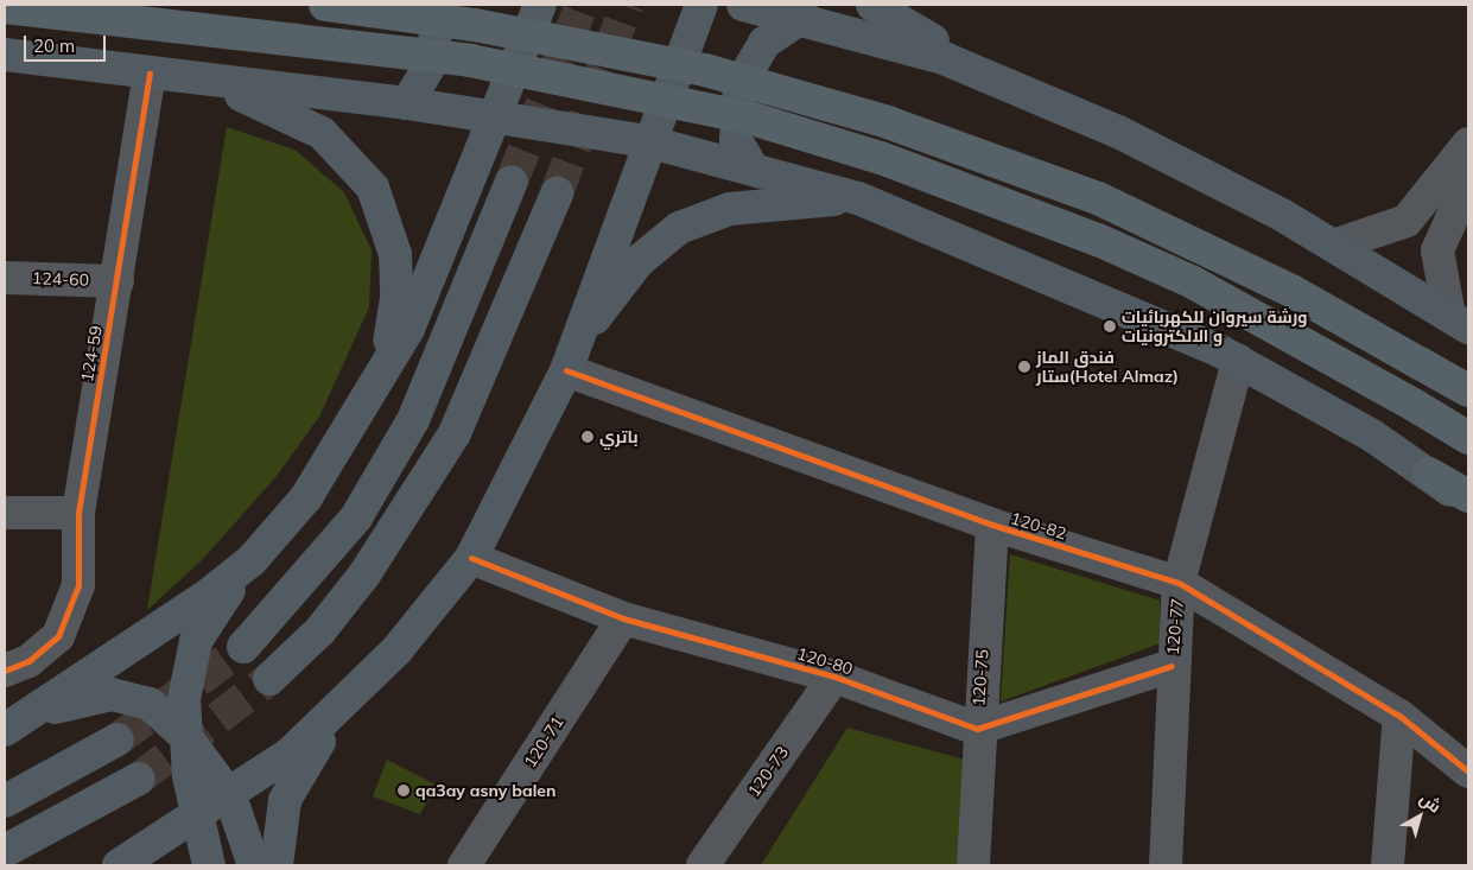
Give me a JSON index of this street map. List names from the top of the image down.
{
  "streets": {
    "street": [
      "124-60",
      "124-59",
      "120-82",
      "120-77",
      "120-80",
      "120-75",
      "120-71",
      "120-73"
    ]
  },
  "crossings": [
    ["124-60", "124-59"],
    ["120-82", "120-77"],
    ["120-82", "120-75"],
    ["120-80", "120-75"],
    ["120-80", "120-71"],
    ["120-80", "120-73"]
  ],
  "places": [
    "ورشة سيروان للكهربائيات و الالكترونيات",
    "فندق الماز ستار(Hotel Almaz)",
    "باتري",
    "qa3ay asny balen"
  ],
  "scale_bar": "20 m",
  "north": "top right"
}
